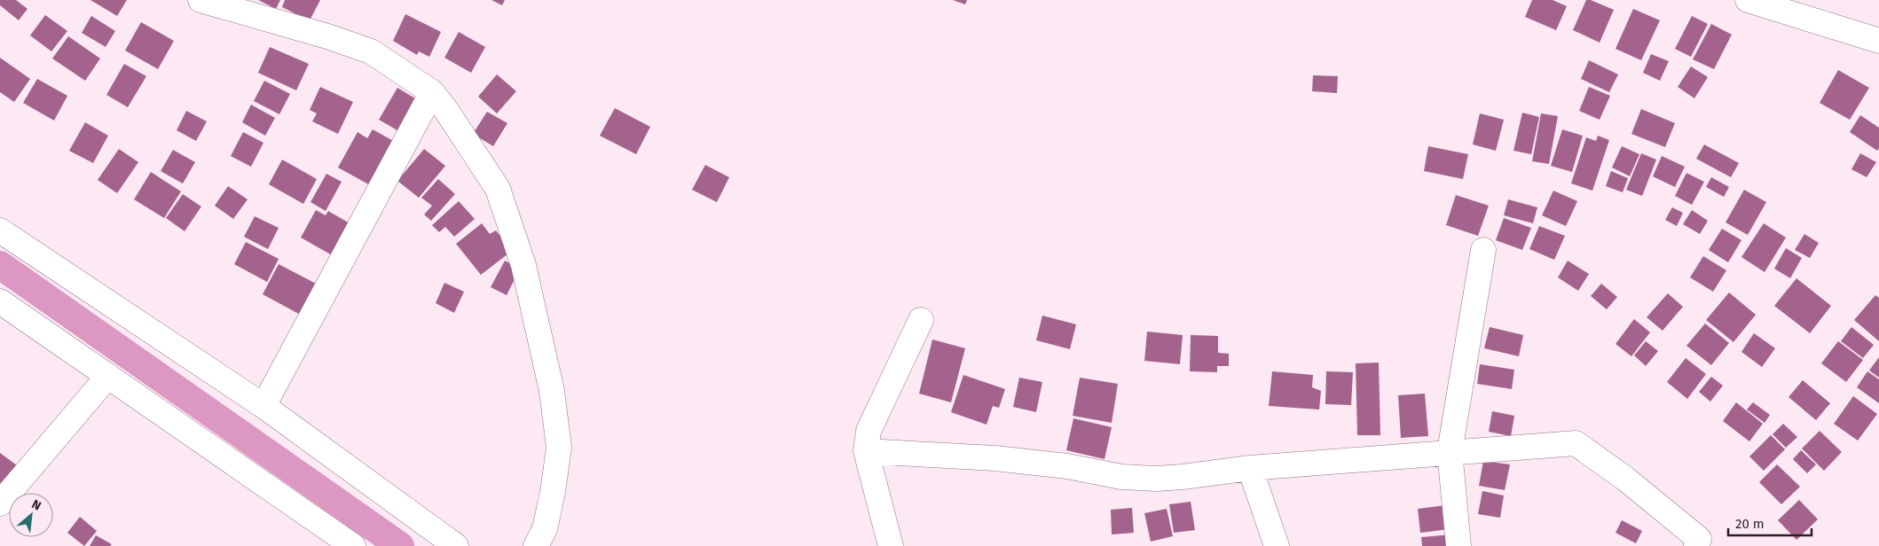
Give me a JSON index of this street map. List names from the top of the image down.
{
  "scale_bar": "20 m",
  "north": "top right"
}
